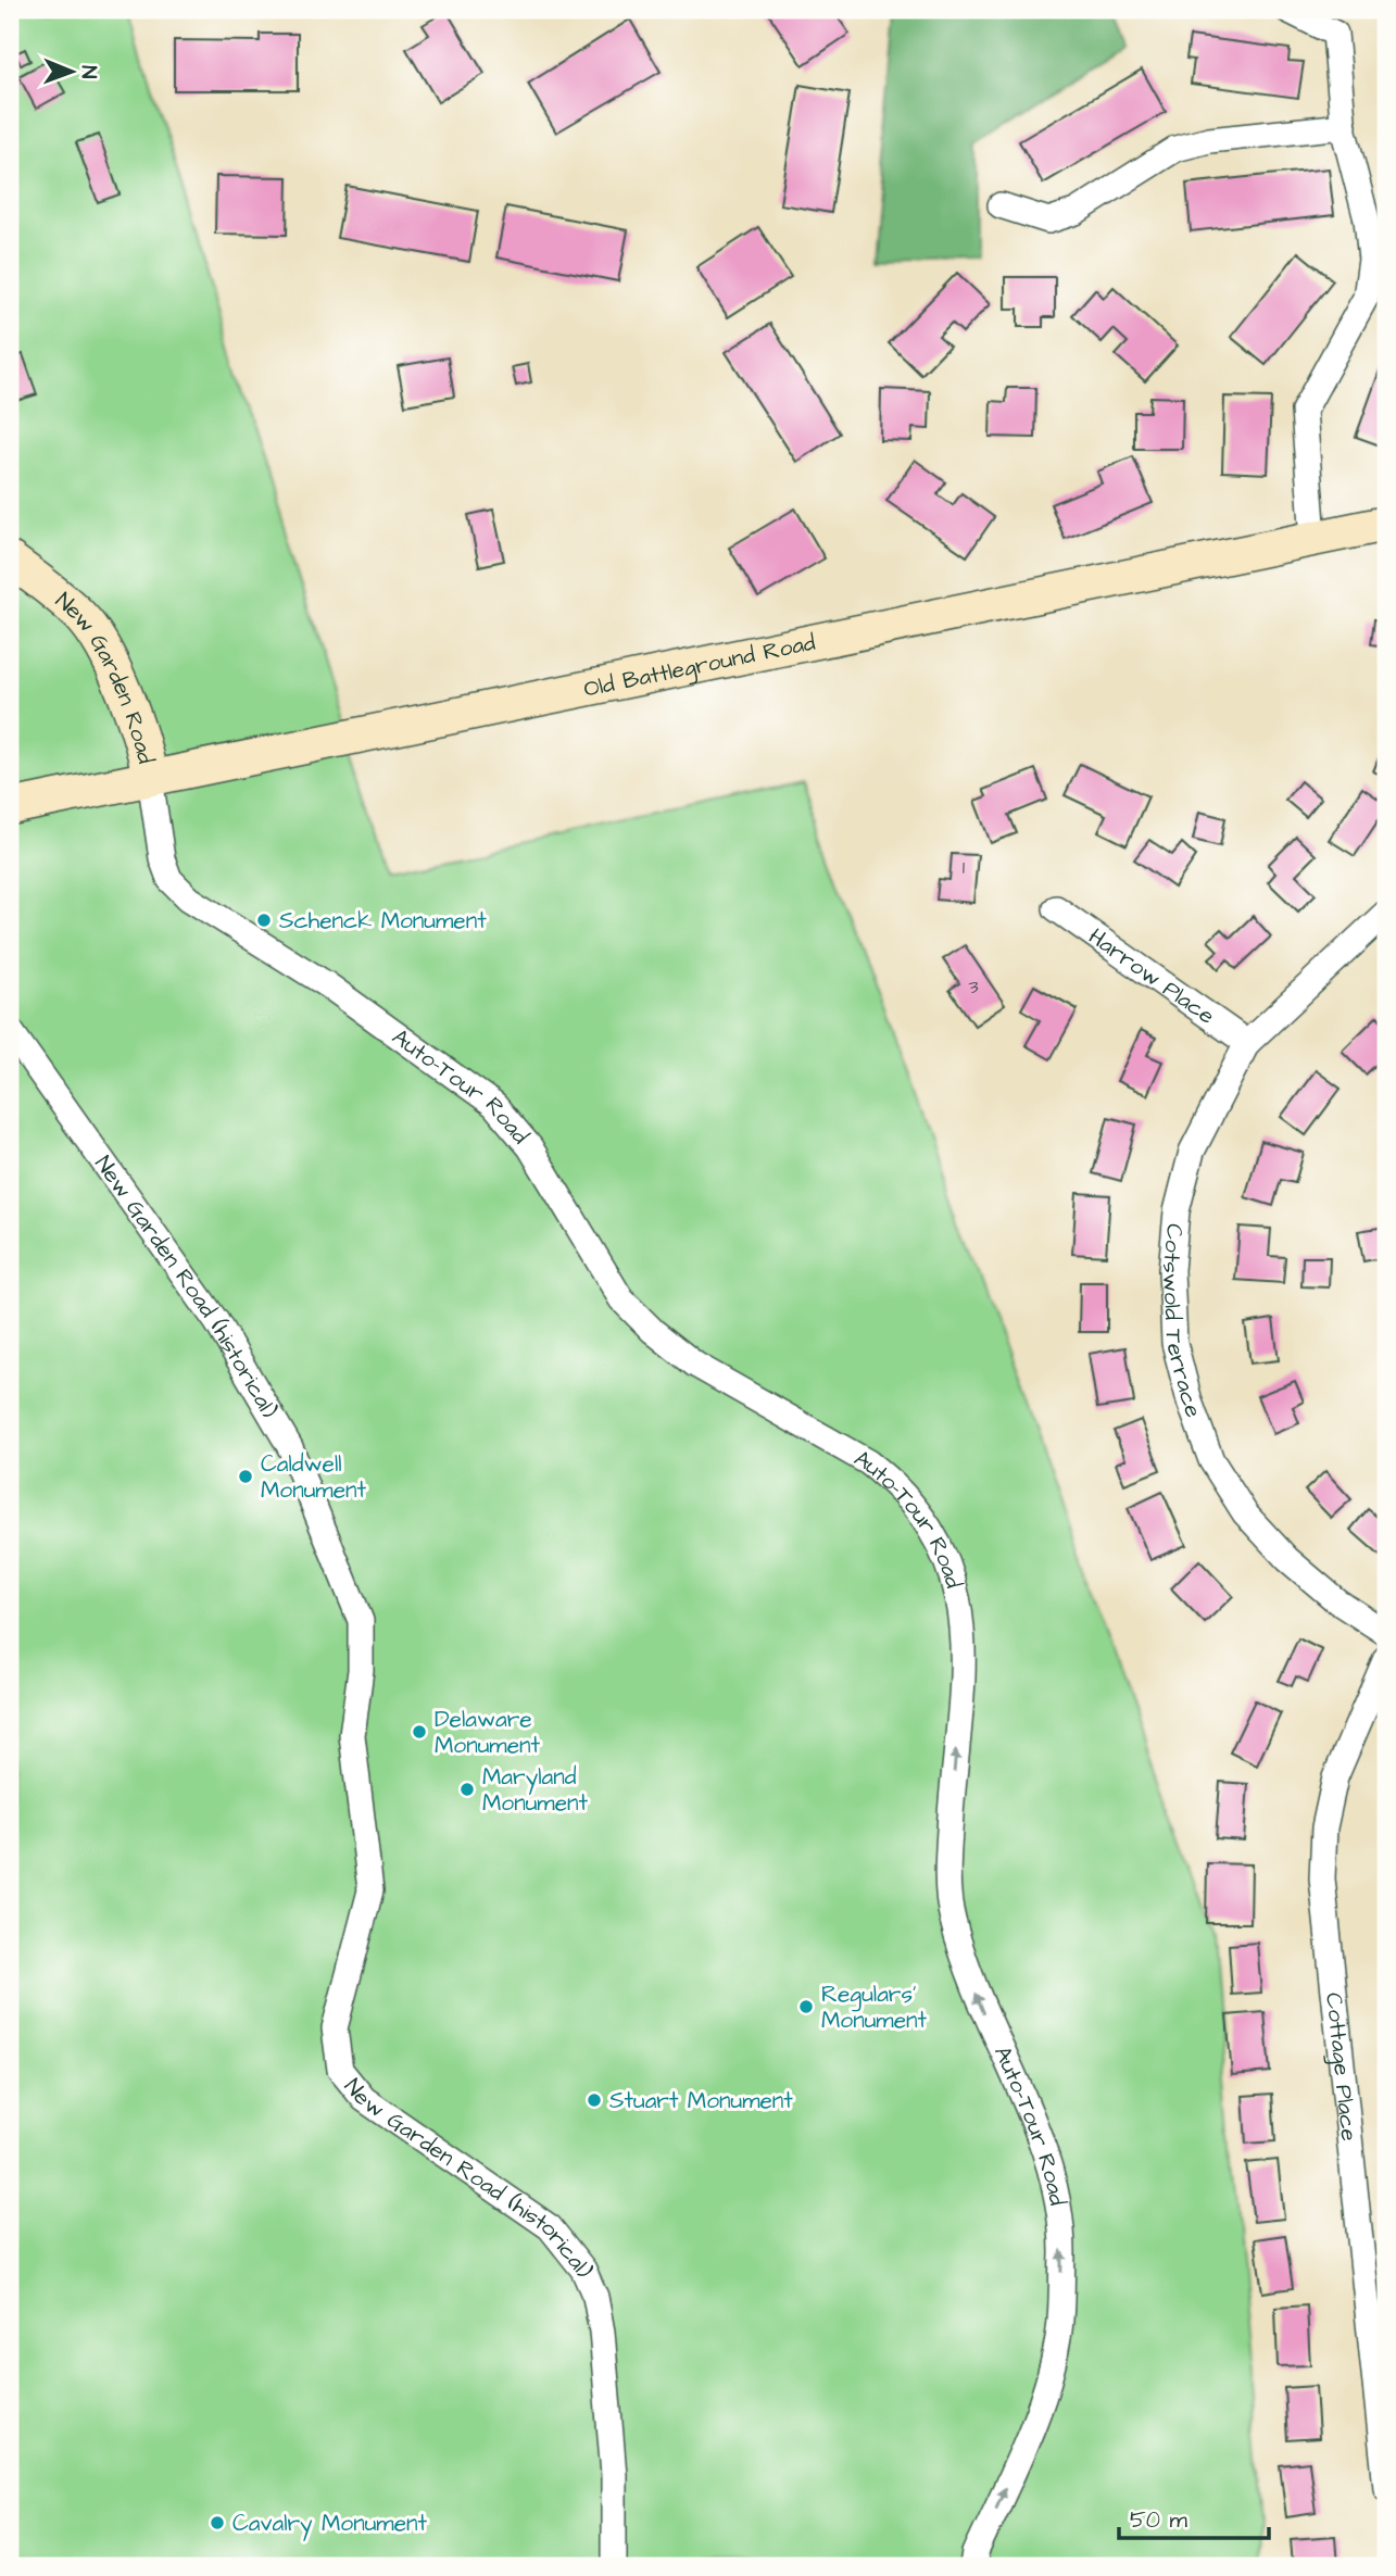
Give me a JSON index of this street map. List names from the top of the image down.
{
  "streets": {
    "street": [
      "Old Battleground Road",
      "New Garden Road",
      "Harrow Place",
      "Auto-Tour Road",
      "New Garden Road (historical)",
      "Cotswold Terrace",
      "Cottage Place"
    ]
  },
  "crossings": [
    ["Old Battleground Road", "New Garden Road"],
    ["Old Battleground Road", "Auto-Tour Road"],
    ["New Garden Road", "Auto-Tour Road"],
    ["Harrow Place", "Cotswold Terrace"]
  ],
  "one_way": ["Auto-Tour Road"],
  "places": [
    "Schenck Monument",
    "Caldwell Monument",
    "Delaware Monument",
    "Maryland Monument",
    "Regulars' Monument",
    "Stuart Monument",
    "Cavalry Monument"
  ],
  "house_numbers": ["1", "3"],
  "scale_bar": "50 m",
  "north": "right"
}
